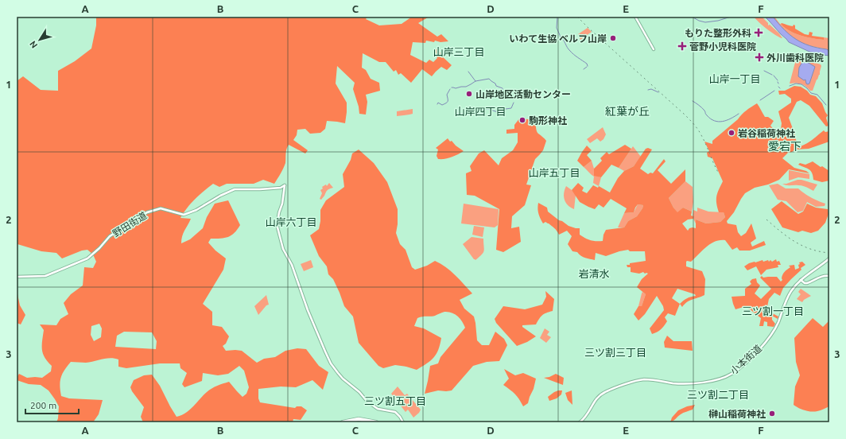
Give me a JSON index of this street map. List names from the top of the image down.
{
  "streets": {
    "street": ["野田街道", "小本街道"]
  },
  "districts": [
    "山岸三丁目",
    "山岸一丁目",
    "山岸四丁目",
    "紅葉が丘",
    "愛宕下",
    "山岸五丁目",
    "山岸六丁目",
    "岩清水",
    "三ツ割一丁目",
    "三ツ割三丁目",
    "三ツ割二丁目",
    "三ツ割五丁目"
  ],
  "places": {
    "health": ["もりた整形外科", "菅野小児科医院", "外川歯科医院"],
    "other": [
      "いわて生協 ベルフ山岸",
      "山岸地区活動センター",
      "駒形神社",
      "岩谷稲荷神社",
      "榊山稲荷神社"
    ]
  },
  "scale_bar": "200 m",
  "north": "bottom left",
  "grid": {
    "columns": [
      "A",
      "B",
      "C",
      "D",
      "E",
      "F"
    ],
    "rows": ["1", "2", "3"]
  }
}
